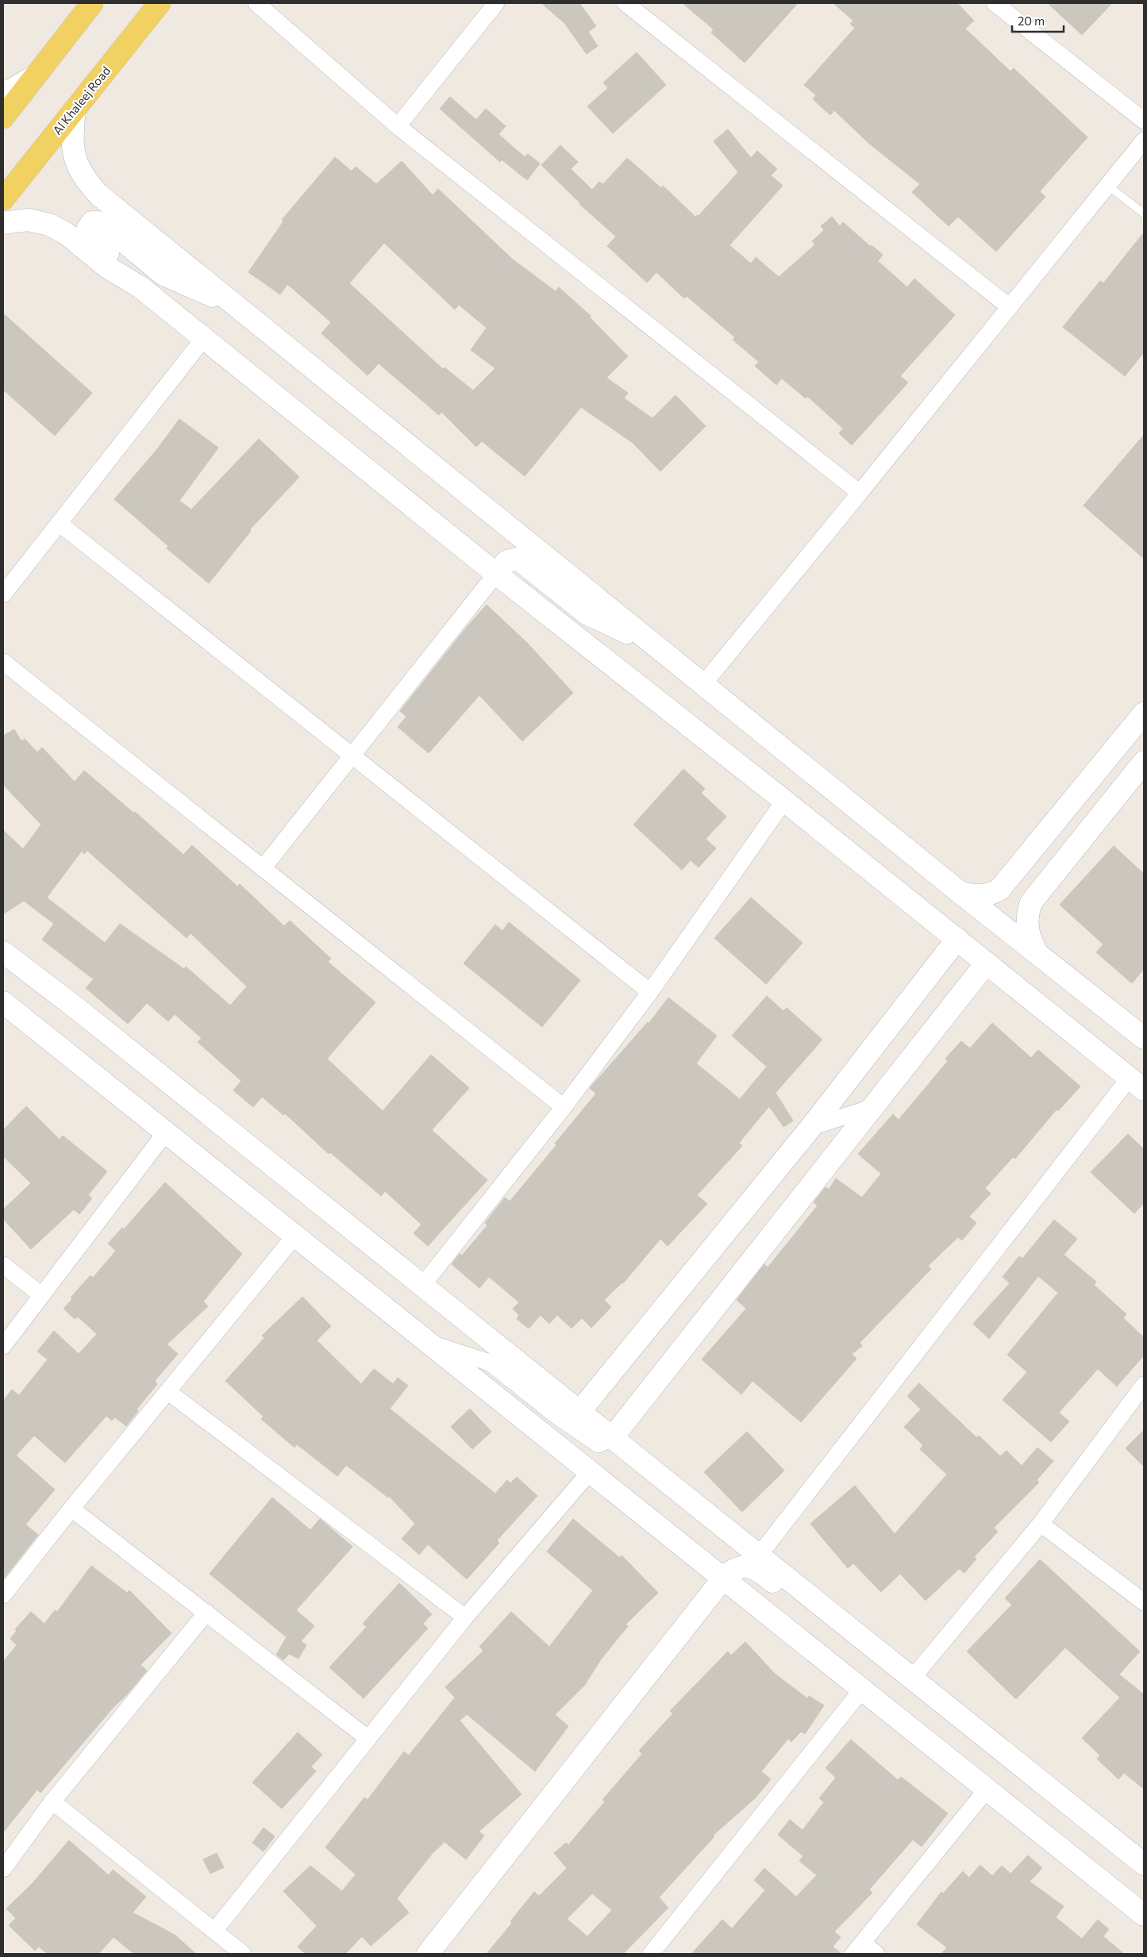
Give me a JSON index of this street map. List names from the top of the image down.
{
  "streets": {
    "main road": ["Al Khaleej Road"]
  },
  "scale_bar": "20 m"
}
